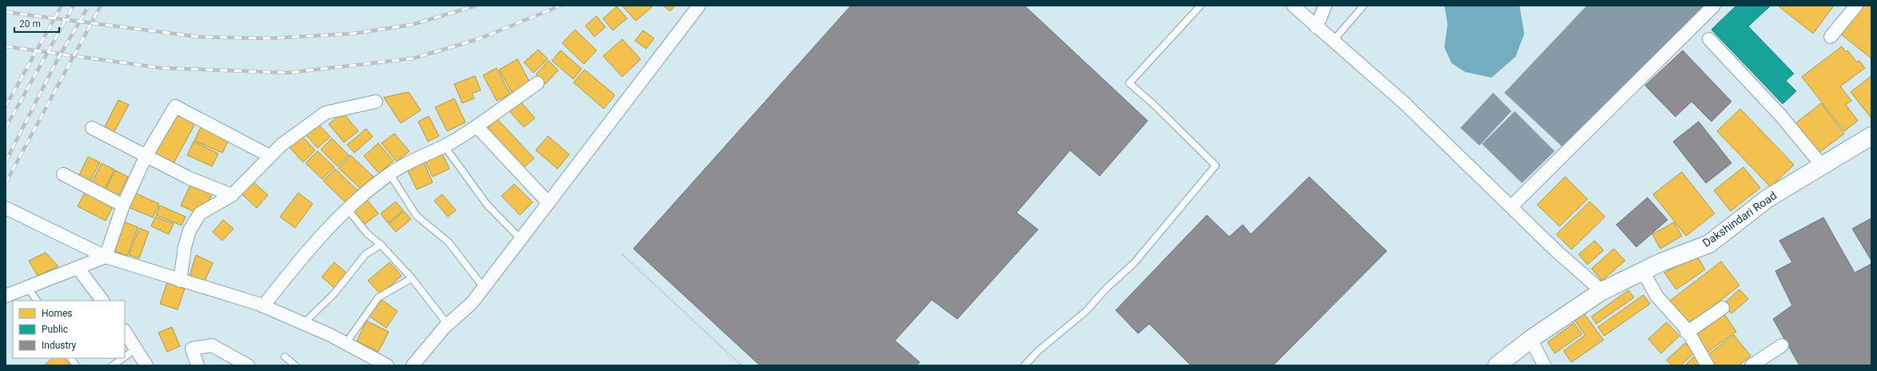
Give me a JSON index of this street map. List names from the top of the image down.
{
  "streets": {
    "street": ["Dakshindari Road"]
  },
  "legend": ["Homes", "Public", "Industry"],
  "scale_bar": "20 m"
}
